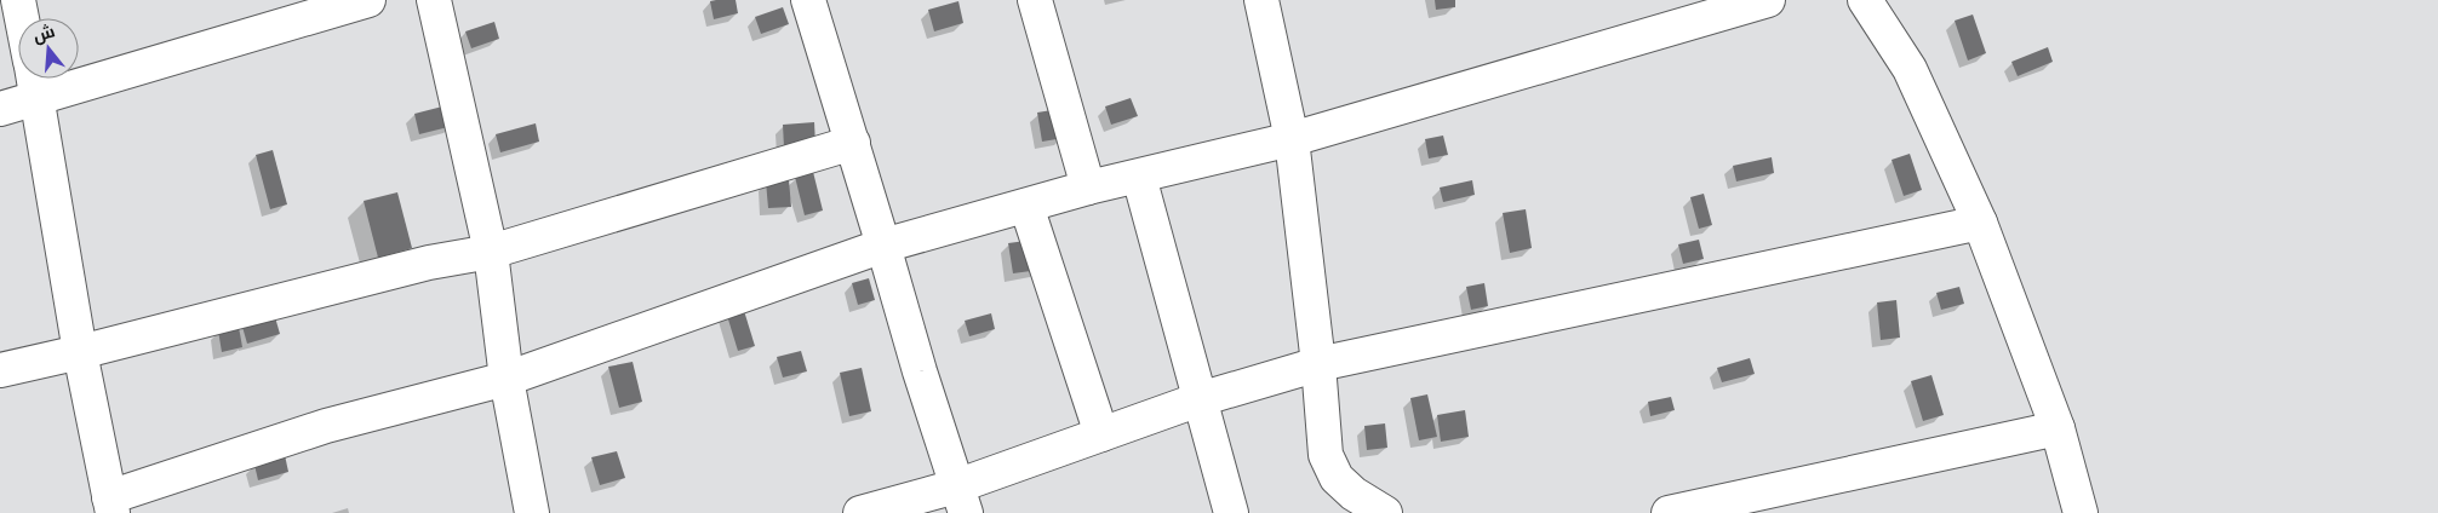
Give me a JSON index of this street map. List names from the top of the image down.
{
  "north": "top"
}
